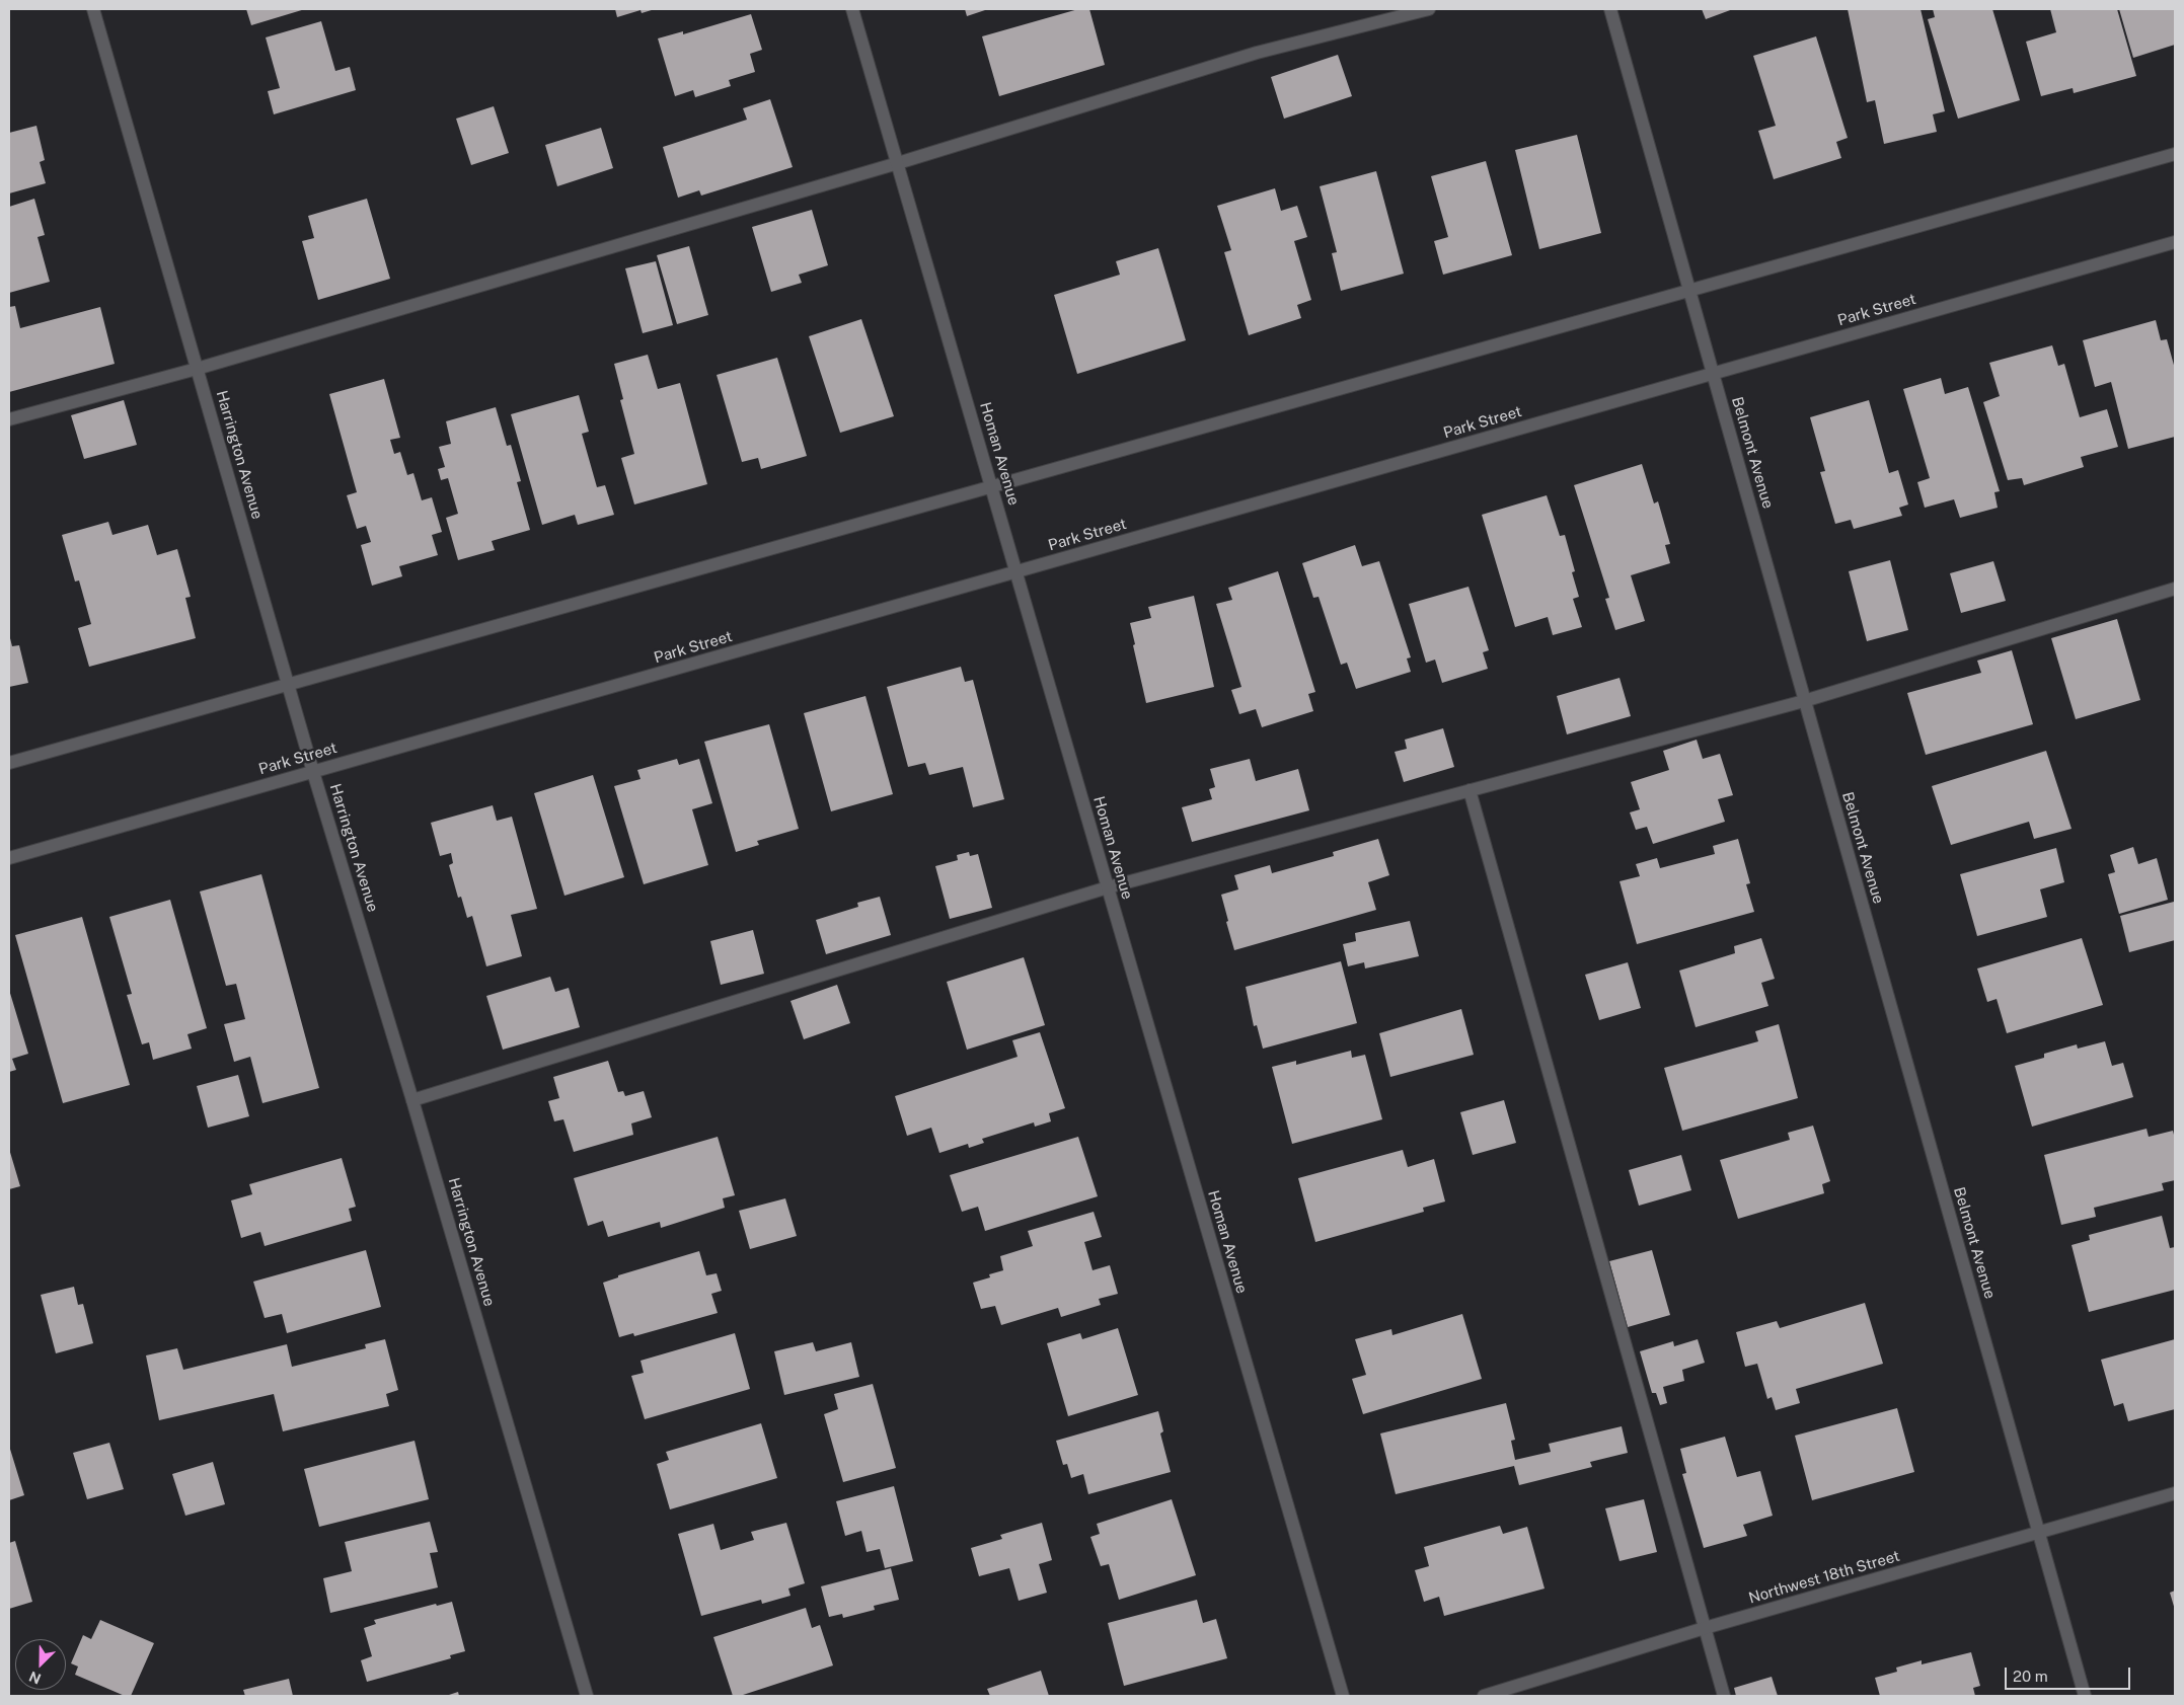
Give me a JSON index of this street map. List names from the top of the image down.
{
  "streets": {
    "street": [
      "Park Street",
      "Belmont Avenue",
      "Homan Avenue",
      "Harrington Avenue",
      "Northwest 18th Street"
    ]
  },
  "crossings": [
    ["Park Street", "Belmont Avenue"],
    ["Park Street", "Homan Avenue"],
    ["Park Street", "Harrington Avenue"],
    ["Belmont Avenue", "Northwest 18th Street"]
  ],
  "scale_bar": "20 m",
  "north": "bottom left"
}
